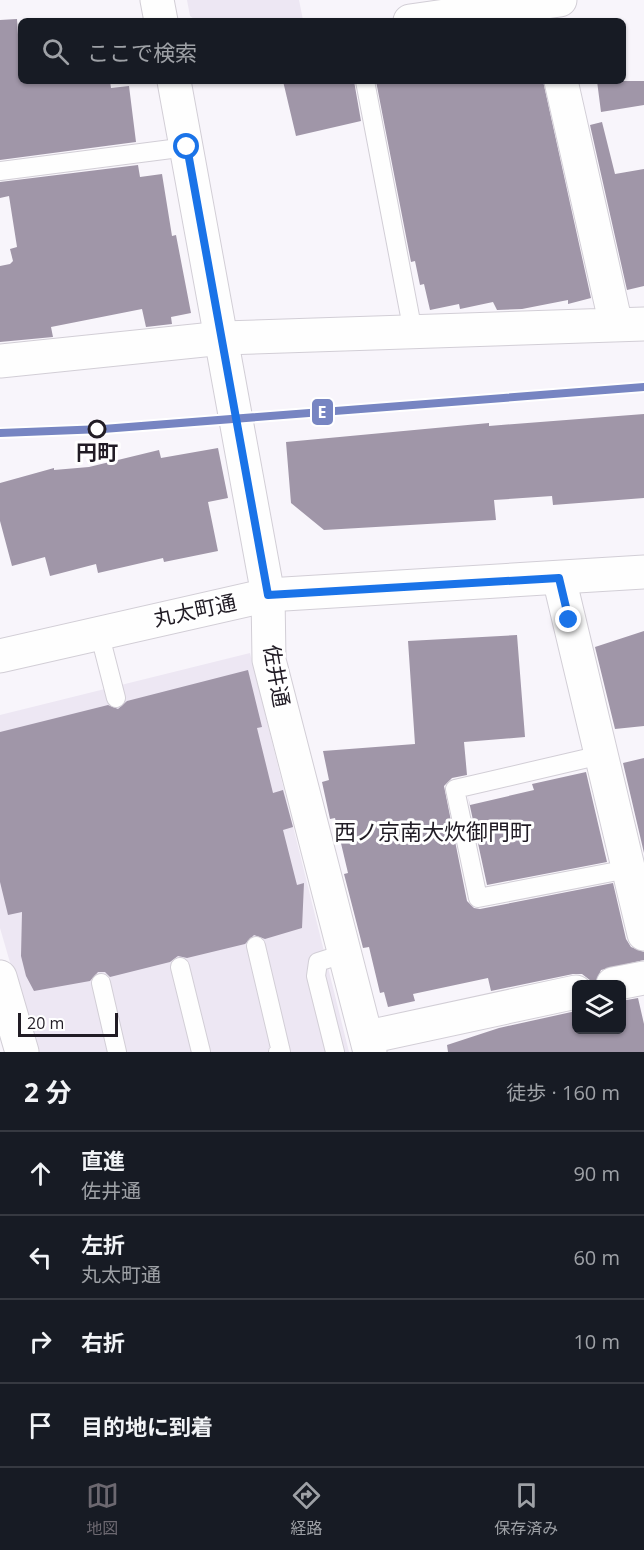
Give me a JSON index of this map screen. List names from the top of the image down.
{
  "streets": {
    "street": ["丸太町通", "佐井通"]
  },
  "crossings": [
    ["丸太町通", "佐井通"]
  ],
  "districts": ["西ノ京南大炊御門町"],
  "places": ["円町"],
  "lines": ["transit line E"],
  "scale_bar": "20 m",
  "page": {
    "search": "ここで検索",
    "scale": "20 m",
    "heading": ["2 分", "徒歩 · 160 m"],
    "list": [
      ["直進", "佐井通", "90 m"],
      ["左折", "丸太町通", "60 m"],
      ["右折", "10 m"],
      "目的地に到着"
    ],
    "nav": ["地図", "経路", "保存済み"]
  }
}
